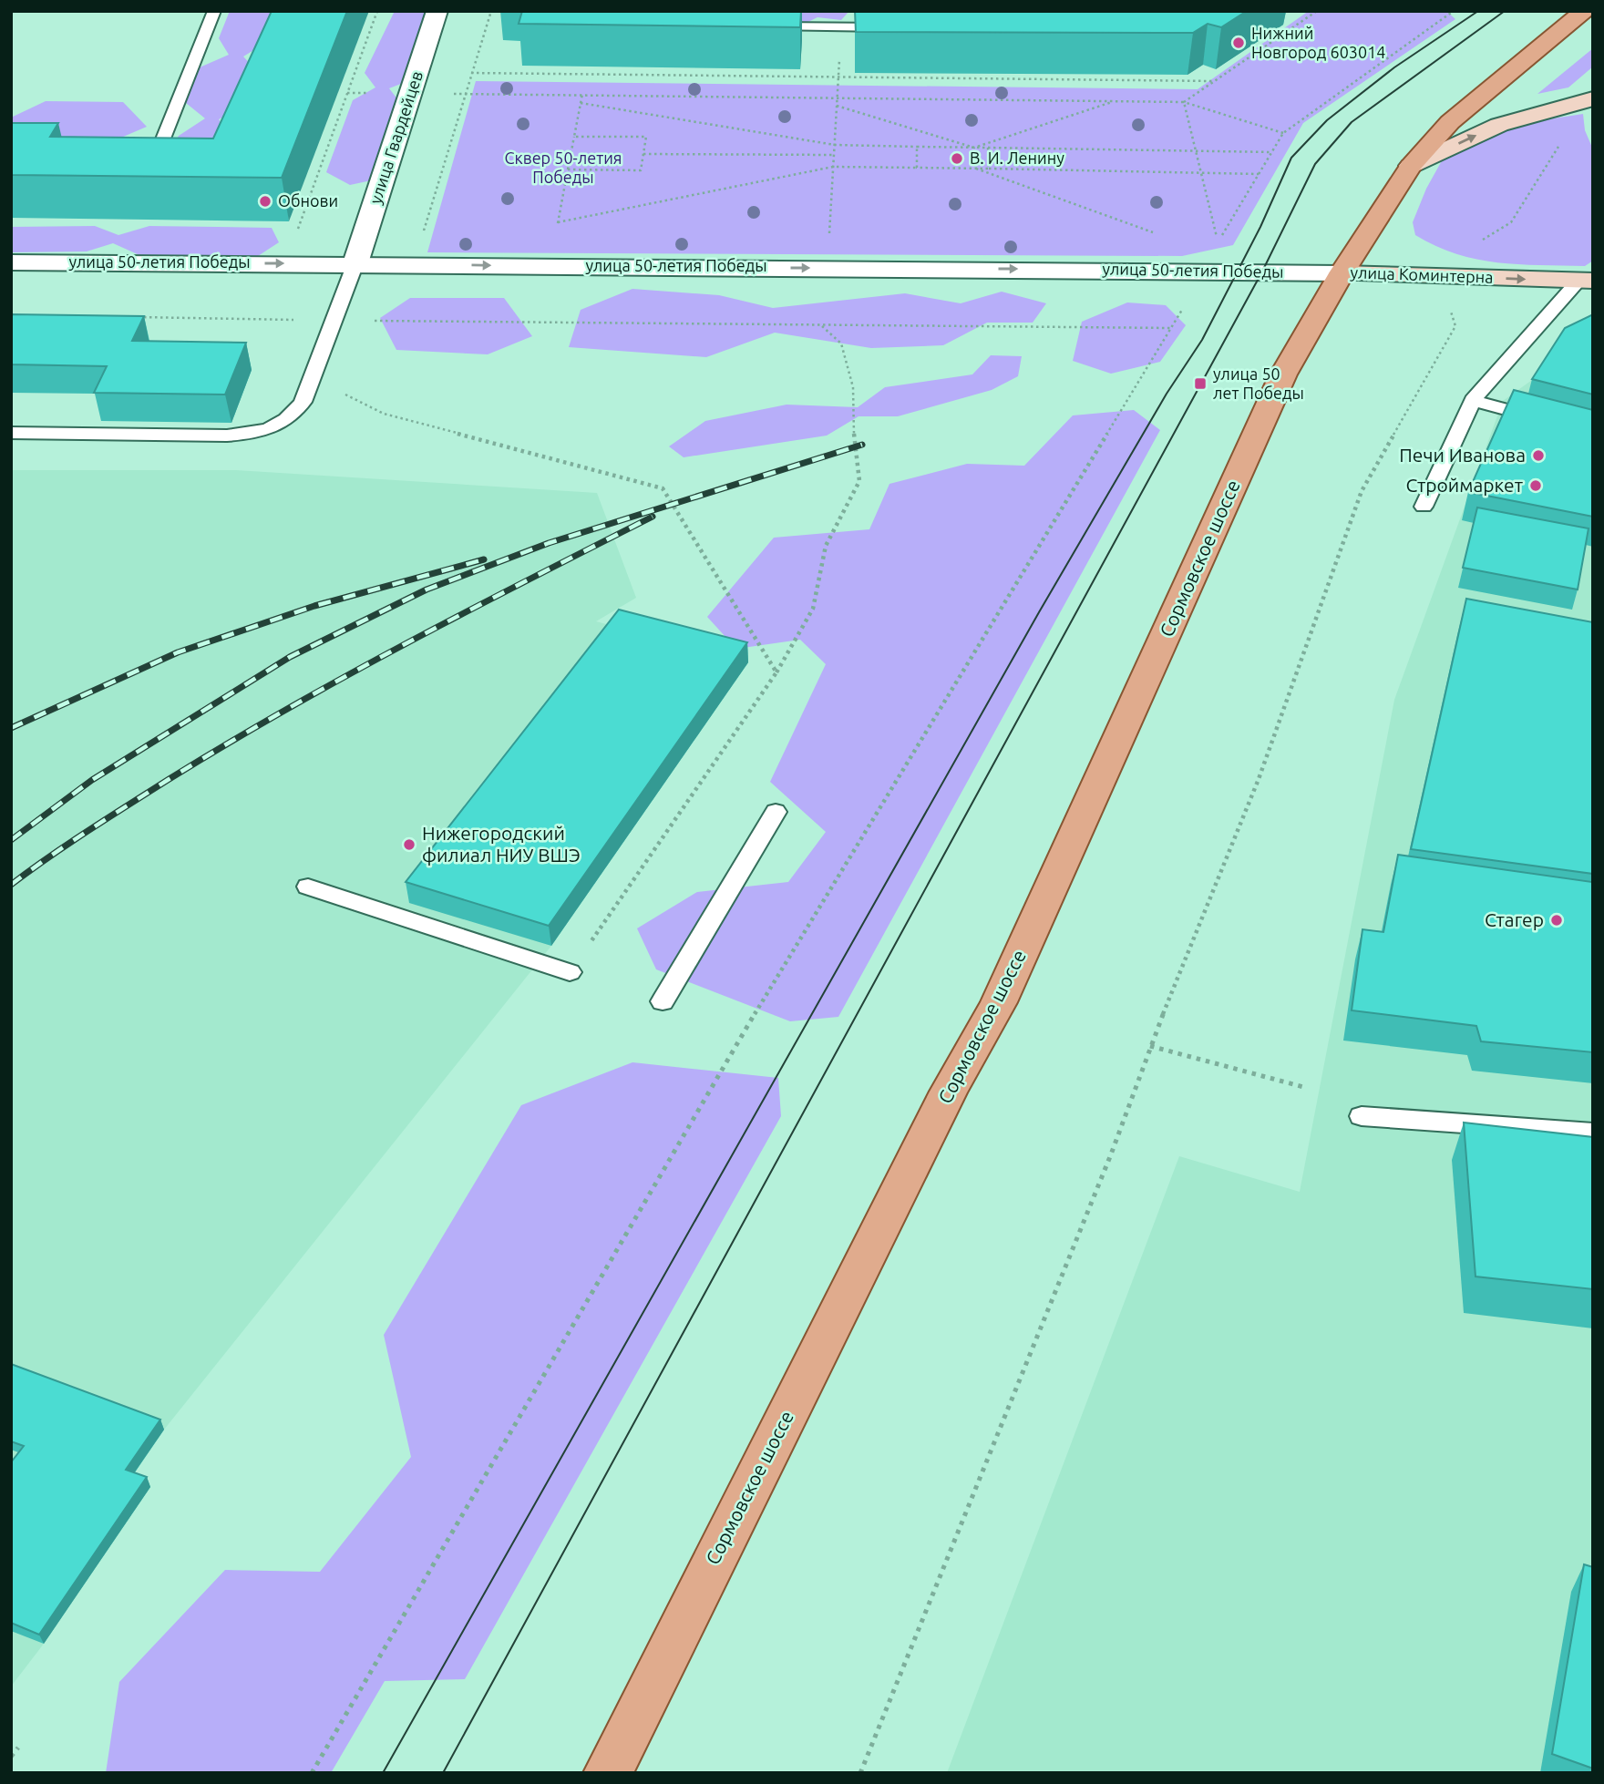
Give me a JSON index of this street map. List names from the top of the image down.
{
  "streets": {
    "main road": ["улица Коминтерна", "Сормовское шоссе"],
    "street": ["улица Гвардейцев", "улица 50-летия Победы"]
  },
  "crossings": [
    ["улица Гвардейцев", "улица 50-летия Победы"],
    ["улица 50-летия Победы", "улица Коминтерна"],
    ["улица 50-летия Победы", "Сормовское шоссе"],
    ["улица Коминтерна", "Сормовское шоссе"]
  ],
  "one_way": ["улица 50-летия Победы"],
  "parks": ["Сквер 50-летия Победы"],
  "places": {
    "other": [
      "Нижний Новгород 603014",
      "В. И. Ленину",
      "Обнови",
      "Печи Иванова",
      "Строймаркет",
      "Нижегородский филиал НИУ ВШЭ",
      "Стагер"
    ],
    "transit": ["улица 50 лет Победы"]
  }
}
